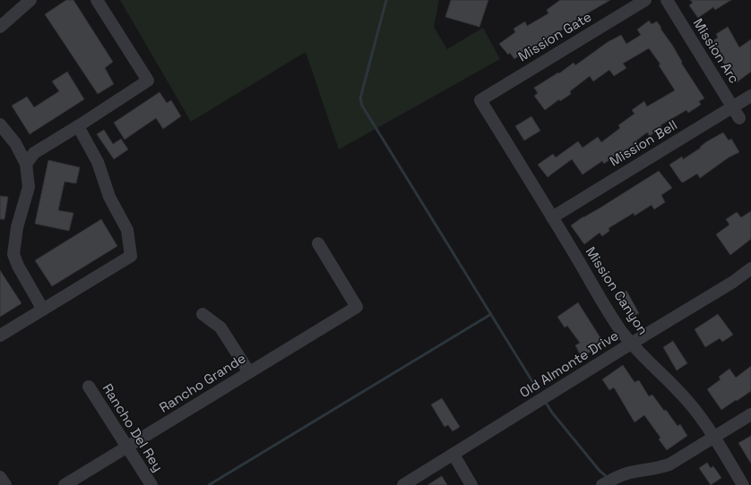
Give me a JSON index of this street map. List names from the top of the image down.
{
  "streets": {
    "street": [
      "Mission Gate",
      "Mission Arc",
      "Mission Bell",
      "Mission Canyon",
      "Old Almonte Drive",
      "Rancho Grande",
      "Rancho Del Rey"
    ]
  },
  "crossings": [
    ["Mission Gate", "Mission Canyon"],
    ["Mission Arc", "Mission Bell"],
    ["Mission Bell", "Mission Canyon"],
    ["Mission Canyon", "Old Almonte Drive"],
    ["Rancho Grande", "Rancho Del Rey"]
  ]
}
